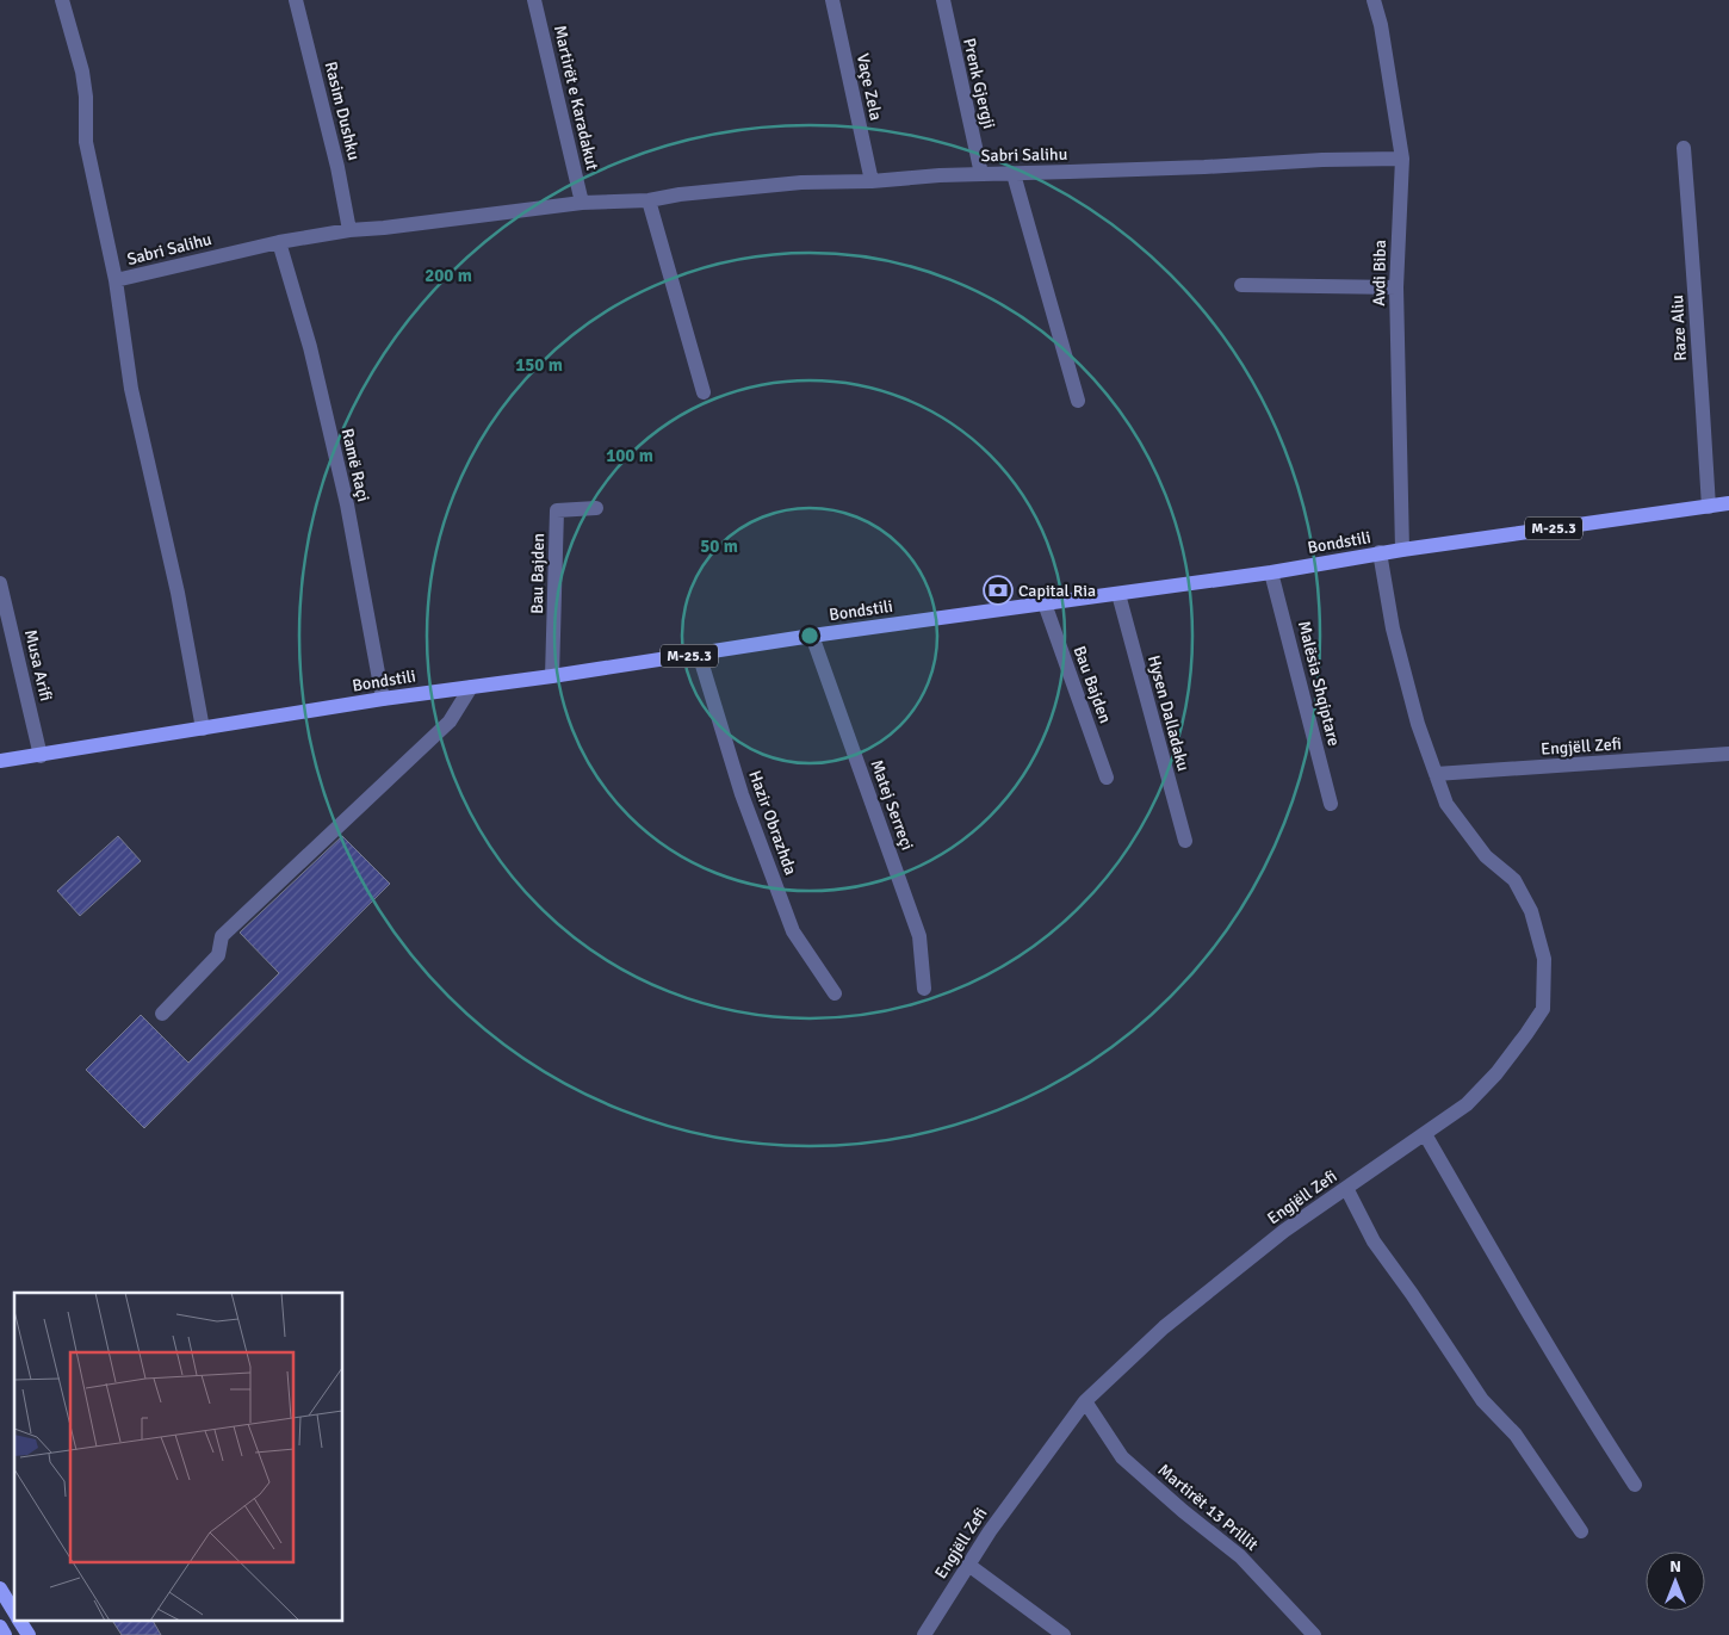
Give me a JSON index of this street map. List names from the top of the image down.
{
  "streets": {
    "main road": ["M-25.3", "Bondstili"],
    "street": [
      "Prenk Gjergji",
      "Vaçe Zela",
      "Martirët e Karadakut",
      "Rasim Dushku",
      "Sabri Salihu",
      "Avdi Biba",
      "Raze Aliu",
      "Ramë Raçi",
      "Bau Bajden",
      "Musa Arifi",
      "Malësia Shqiptare",
      "Hysen Dalladaku",
      "Engjëll Zefi",
      "Matej Serreçi",
      "Hazir Obrazhda",
      "Martirët 13 Prillit"
    ]
  },
  "crossings": [
    ["Prenk Gjergji", "Sabri Salihu"],
    ["Vaçe Zela", "Sabri Salihu"],
    ["Martirët e Karadakut", "Sabri Salihu"],
    ["Rasim Dushku", "Sabri Salihu"],
    ["Sabri Salihu", "Avdi Biba"],
    ["Sabri Salihu", "Ramë Raçi"],
    ["Sabri Salihu", "Bondstili"],
    ["Avdi Biba", "Bondstili"],
    ["Raze Aliu", "Bondstili"],
    ["Ramë Raçi", "Bondstili"],
    ["Bondstili", "Bau Bajden"],
    ["Bondstili", "Musa Arifi"],
    ["Bondstili", "Malësia Shqiptare"],
    ["Bondstili", "Hysen Dalladaku"],
    ["Bondstili", "Engjëll Zefi"],
    ["Bondstili", "Matej Serreçi"],
    ["Bondstili", "Hazir Obrazhda"],
    ["Engjëll Zefi", "Martirët 13 Prillit"]
  ],
  "places": {
    "bank": ["Capital Ria"]
  },
  "north": "top",
  "rings": [
    "200 m",
    "150 m",
    "100 m",
    "50 m"
  ]
}
